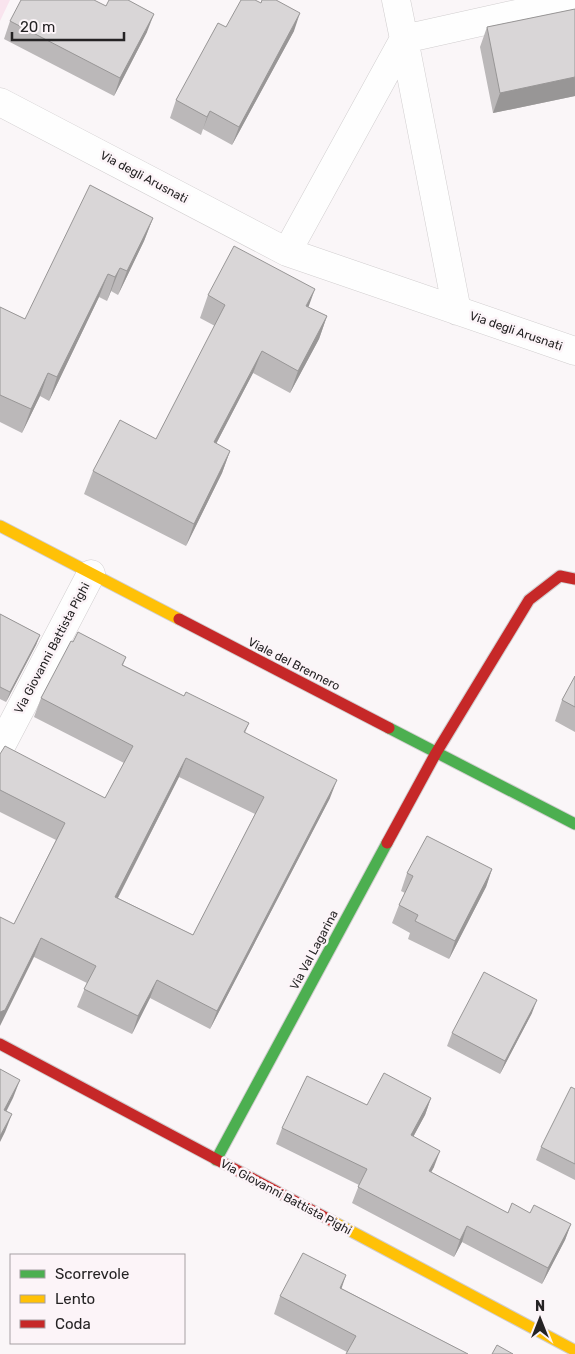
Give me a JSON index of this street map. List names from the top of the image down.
{
  "streets": {
    "street": [
      "Via degli Arusnati",
      "Via Giovanni Battista Pighi",
      "Viale del Brennero",
      "Via Val Lagarina"
    ]
  },
  "crossings": [
    ["Via Giovanni Battista Pighi", "Viale del Brennero"],
    ["Via Giovanni Battista Pighi", "Via Val Lagarina"],
    ["Viale del Brennero", "Via Val Lagarina"]
  ],
  "legend": ["Scorrevole", "Lento", "Coda"],
  "scale_bar": "20 m",
  "north": "top"
}
